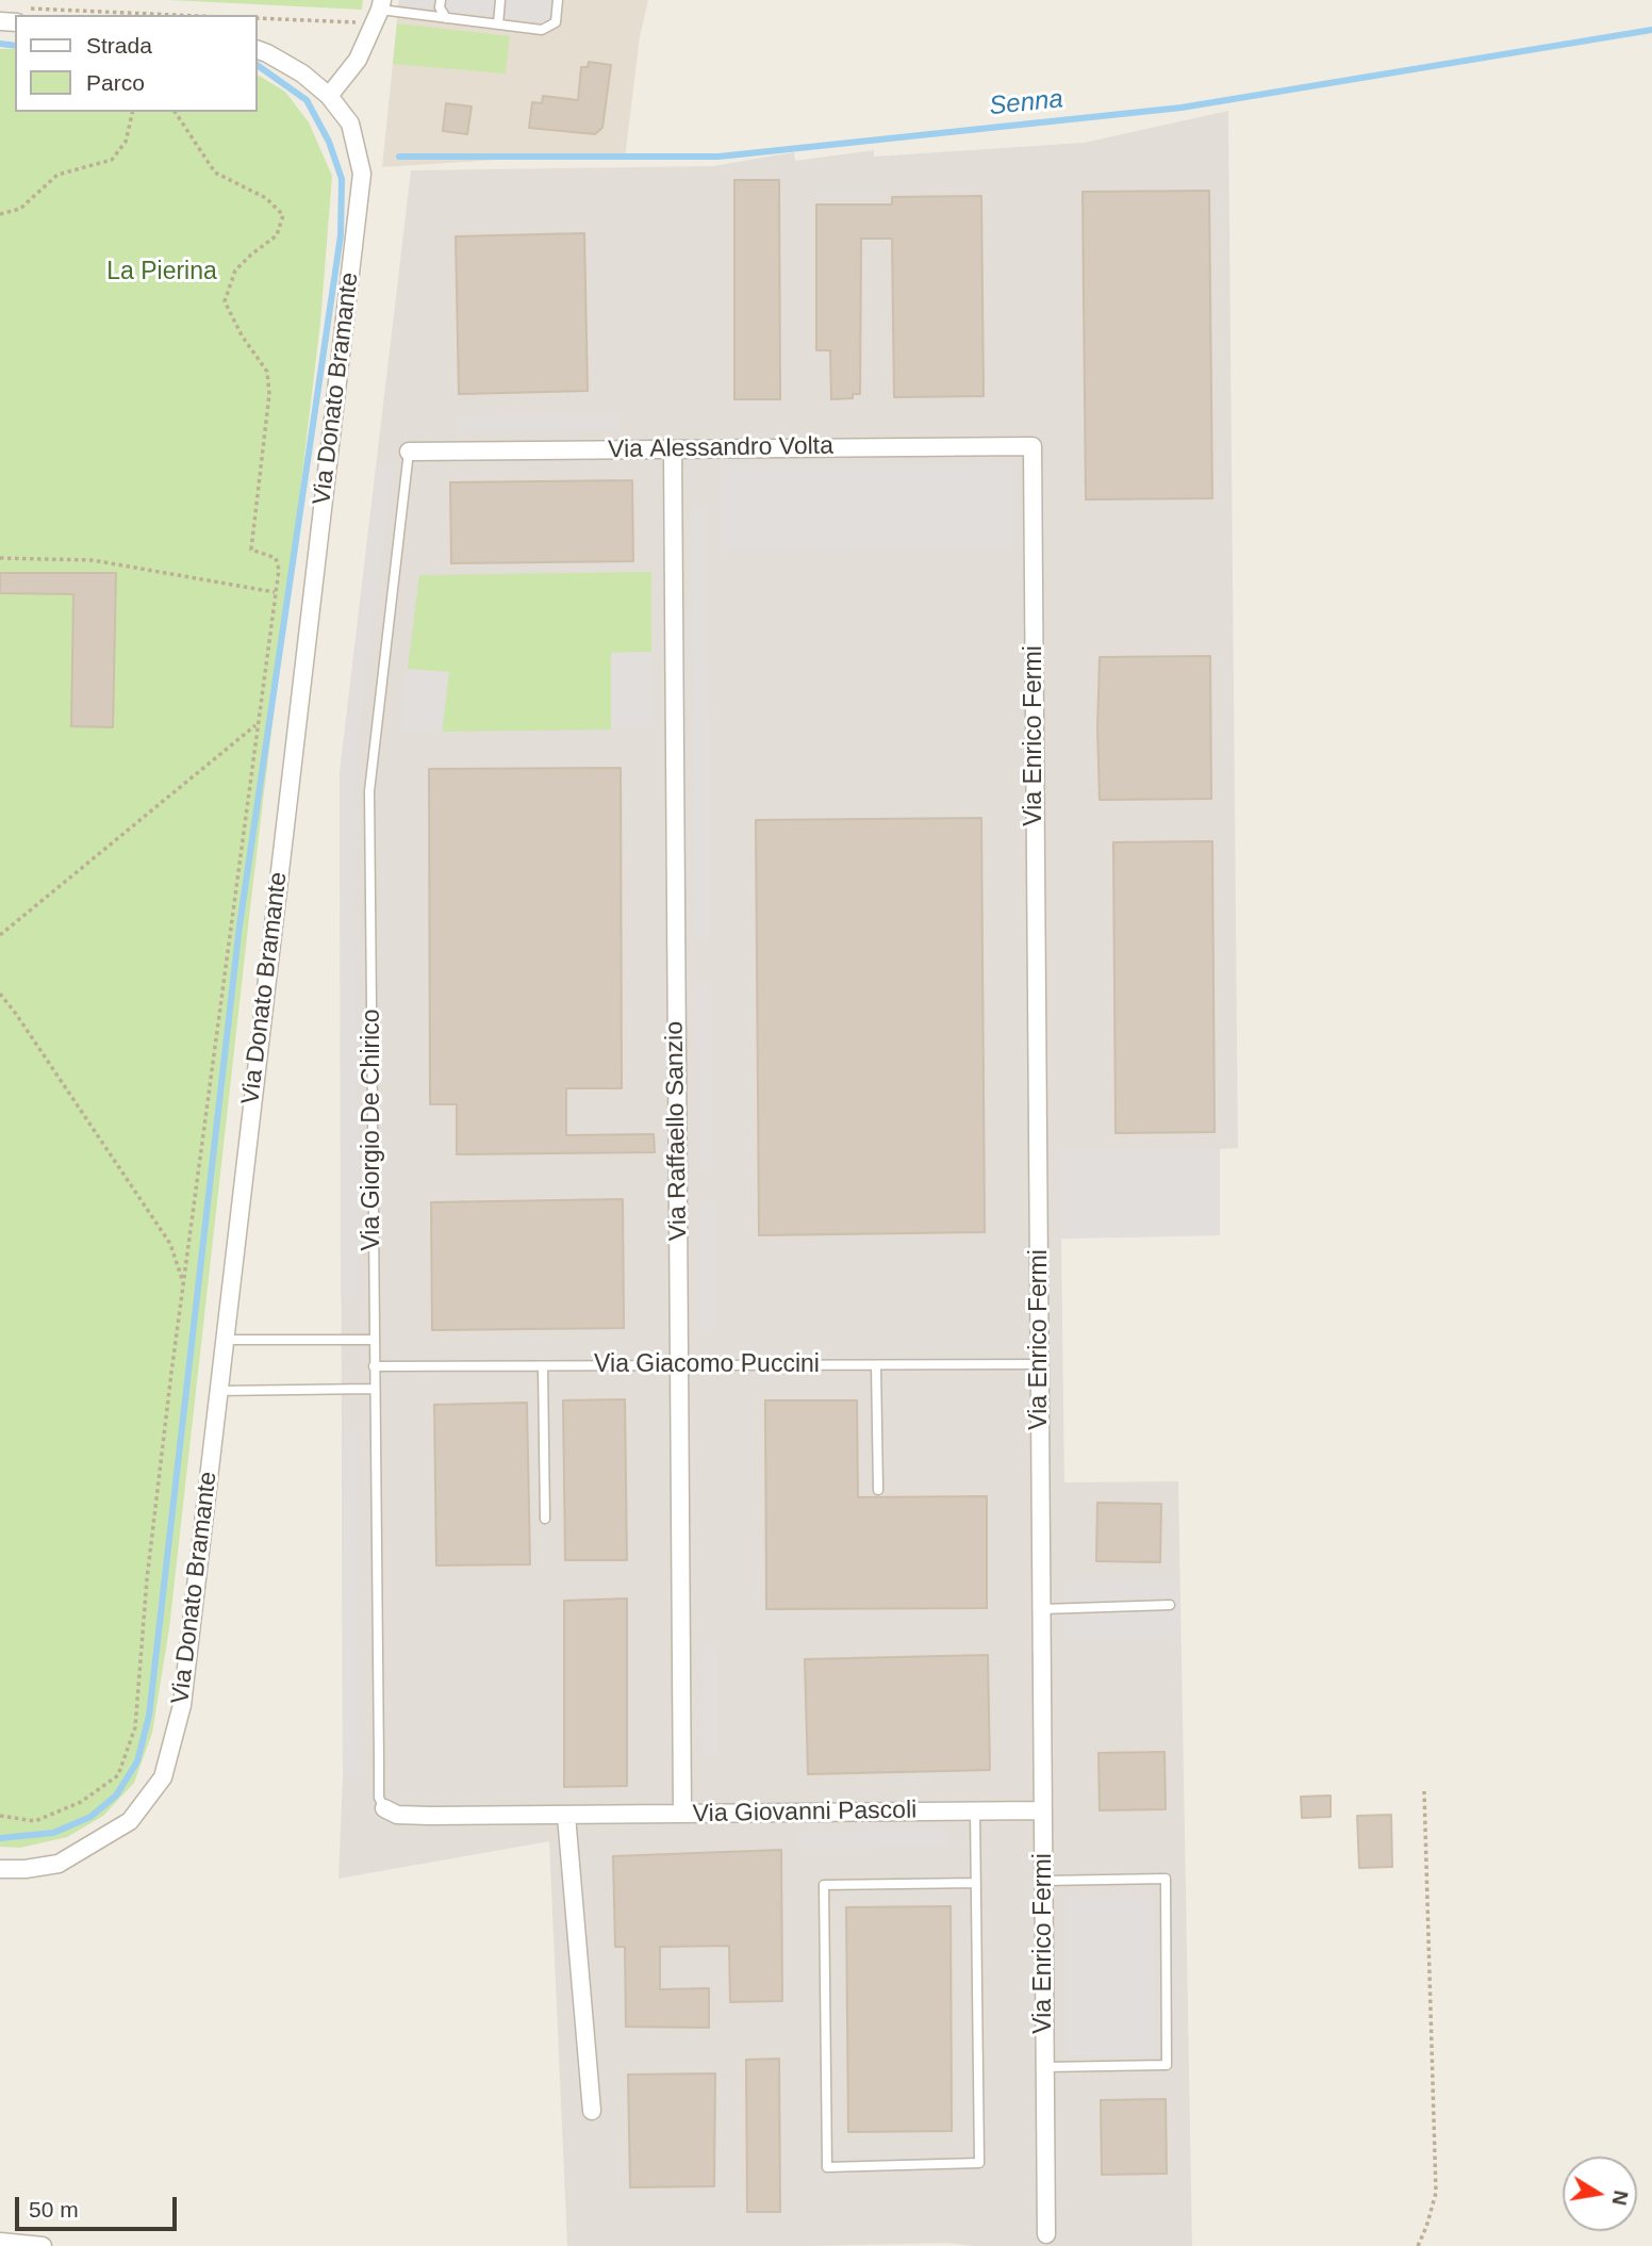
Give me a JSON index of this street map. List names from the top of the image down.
{
  "streets": {
    "street": [
      "Via Donato Bramante",
      "Via Alessandro Volta",
      "Via Enrico Fermi",
      "Via Raffaello Sanzio",
      "Via Giovanni Pascoli"
    ],
    "lane": ["Via Giorgio De Chirico", "Via Giacomo Puccini"]
  },
  "crossings": [
    ["Via Alessandro Volta", "Via Enrico Fermi"],
    ["Via Alessandro Volta", "Via Giorgio De Chirico"],
    ["Via Alessandro Volta", "Via Raffaello Sanzio"],
    ["Via Enrico Fermi", "Via Giacomo Puccini"],
    ["Via Enrico Fermi", "Via Giovanni Pascoli"],
    ["Via Giorgio De Chirico", "Via Giacomo Puccini"],
    ["Via Giorgio De Chirico", "Via Giovanni Pascoli"],
    ["Via Raffaello Sanzio", "Via Giacomo Puccini"],
    ["Via Raffaello Sanzio", "Via Giovanni Pascoli"]
  ],
  "water": ["Senna"],
  "parks": ["La Pierina"],
  "legend": ["Strada", "Parco"],
  "scale_bar": "50 m",
  "north": "right"
}
